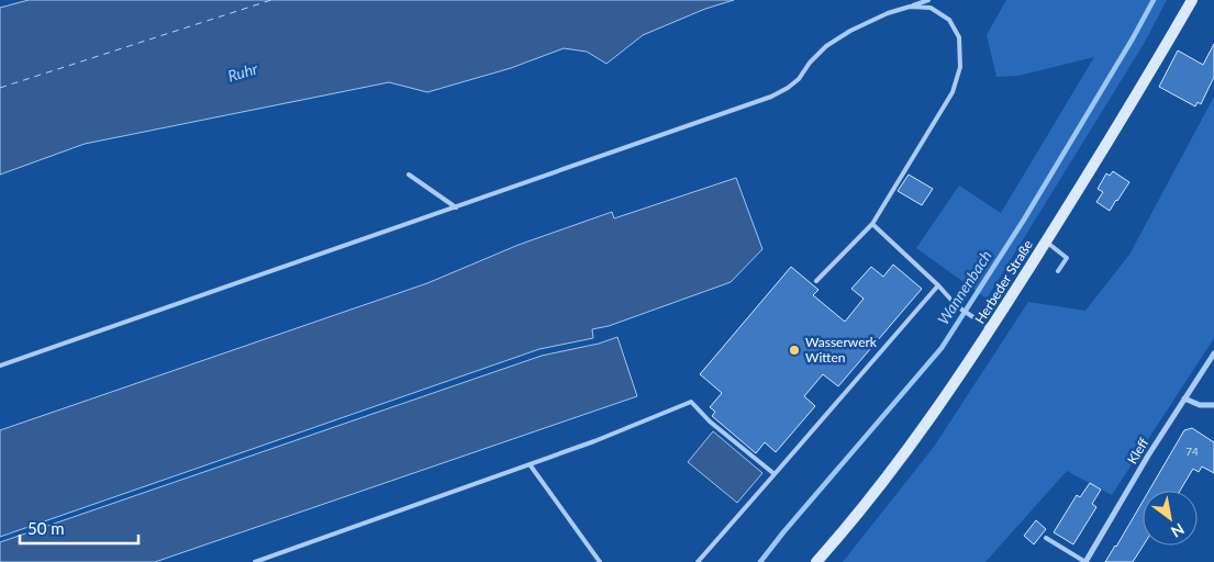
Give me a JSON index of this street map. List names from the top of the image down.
{
  "streets": {
    "main road": ["Herbeder Straße"],
    "street": ["Kleff"]
  },
  "water": ["Ruhr", "Wannenbach"],
  "places": ["Wasserwerk Witten"],
  "house_numbers": ["74"],
  "scale_bar": "50 m",
  "north": "bottom right"
}
